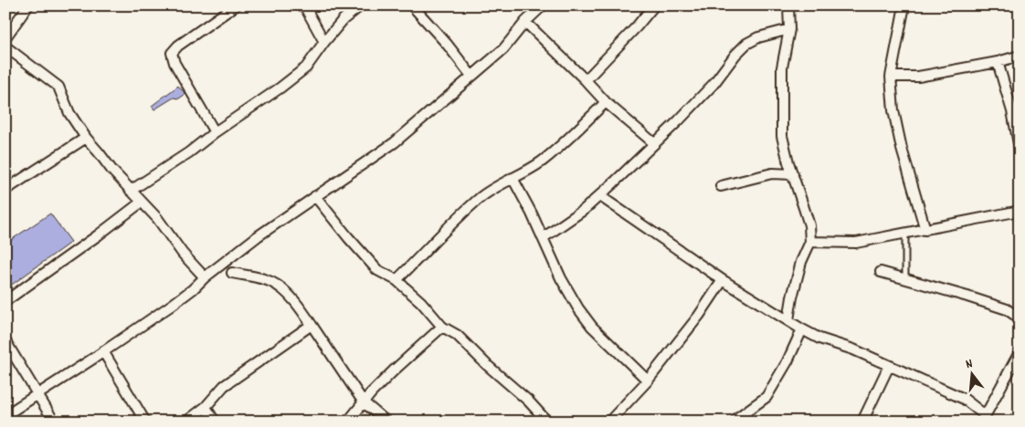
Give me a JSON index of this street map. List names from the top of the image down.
{
  "north": "top"
}
